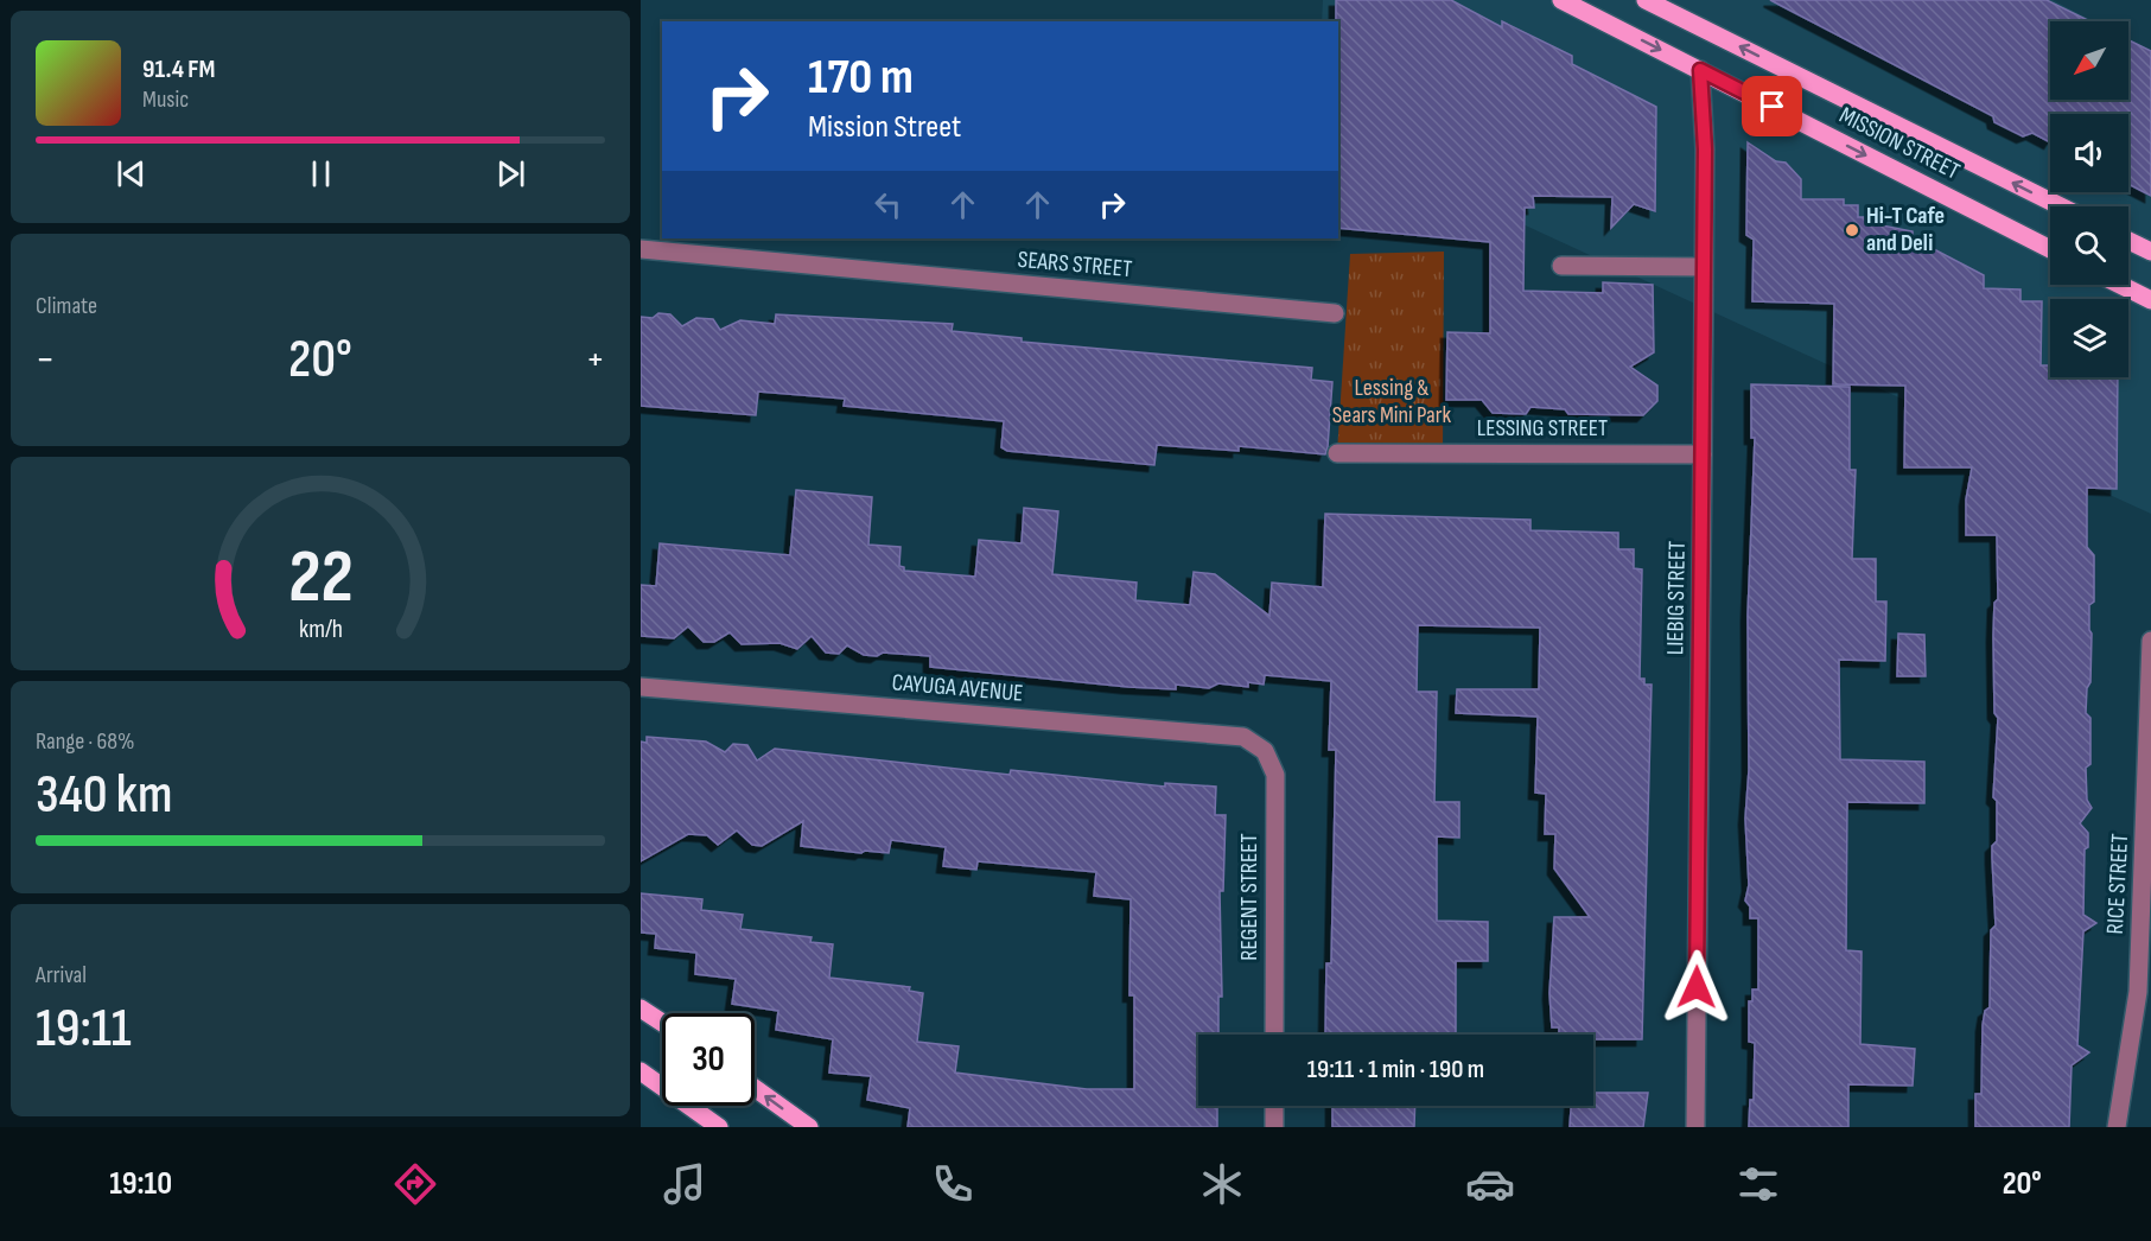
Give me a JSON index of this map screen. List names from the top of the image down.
{
  "streets": {
    "main road": ["MISSION STREET"],
    "street": [
      "SEARS STREET",
      "LESSING STREET",
      "LIEBIG STREET",
      "CAYUGA AVENUE",
      "RICE STREET",
      "REGENT STREET"
    ]
  },
  "crossings": [
    ["MISSION STREET", "LIEBIG STREET"],
    ["LESSING STREET", "LIEBIG STREET"],
    ["CAYUGA AVENUE", "REGENT STREET"]
  ],
  "parks": ["Lessing & Sears Mini Park"],
  "places": ["Hi-T Cafe and Deli"],
  "north": "bottom left",
  "page": {
    "turn": ["170 m", "Mission Street"],
    "song": ["91.4 FM", "Music"],
    "tile": [
      "Climate",
      ["Range · 68%", "340 km"],
      ["Arrival", "19:11"]
    ],
    "heat": ["−", "20°", "+"],
    "limit": "30",
    "trip": "19:11 · 1 min · 190 m",
    "tabs": ["19:10", "20°"],
    "gauge": ["22", "km/h"]
  }
}
